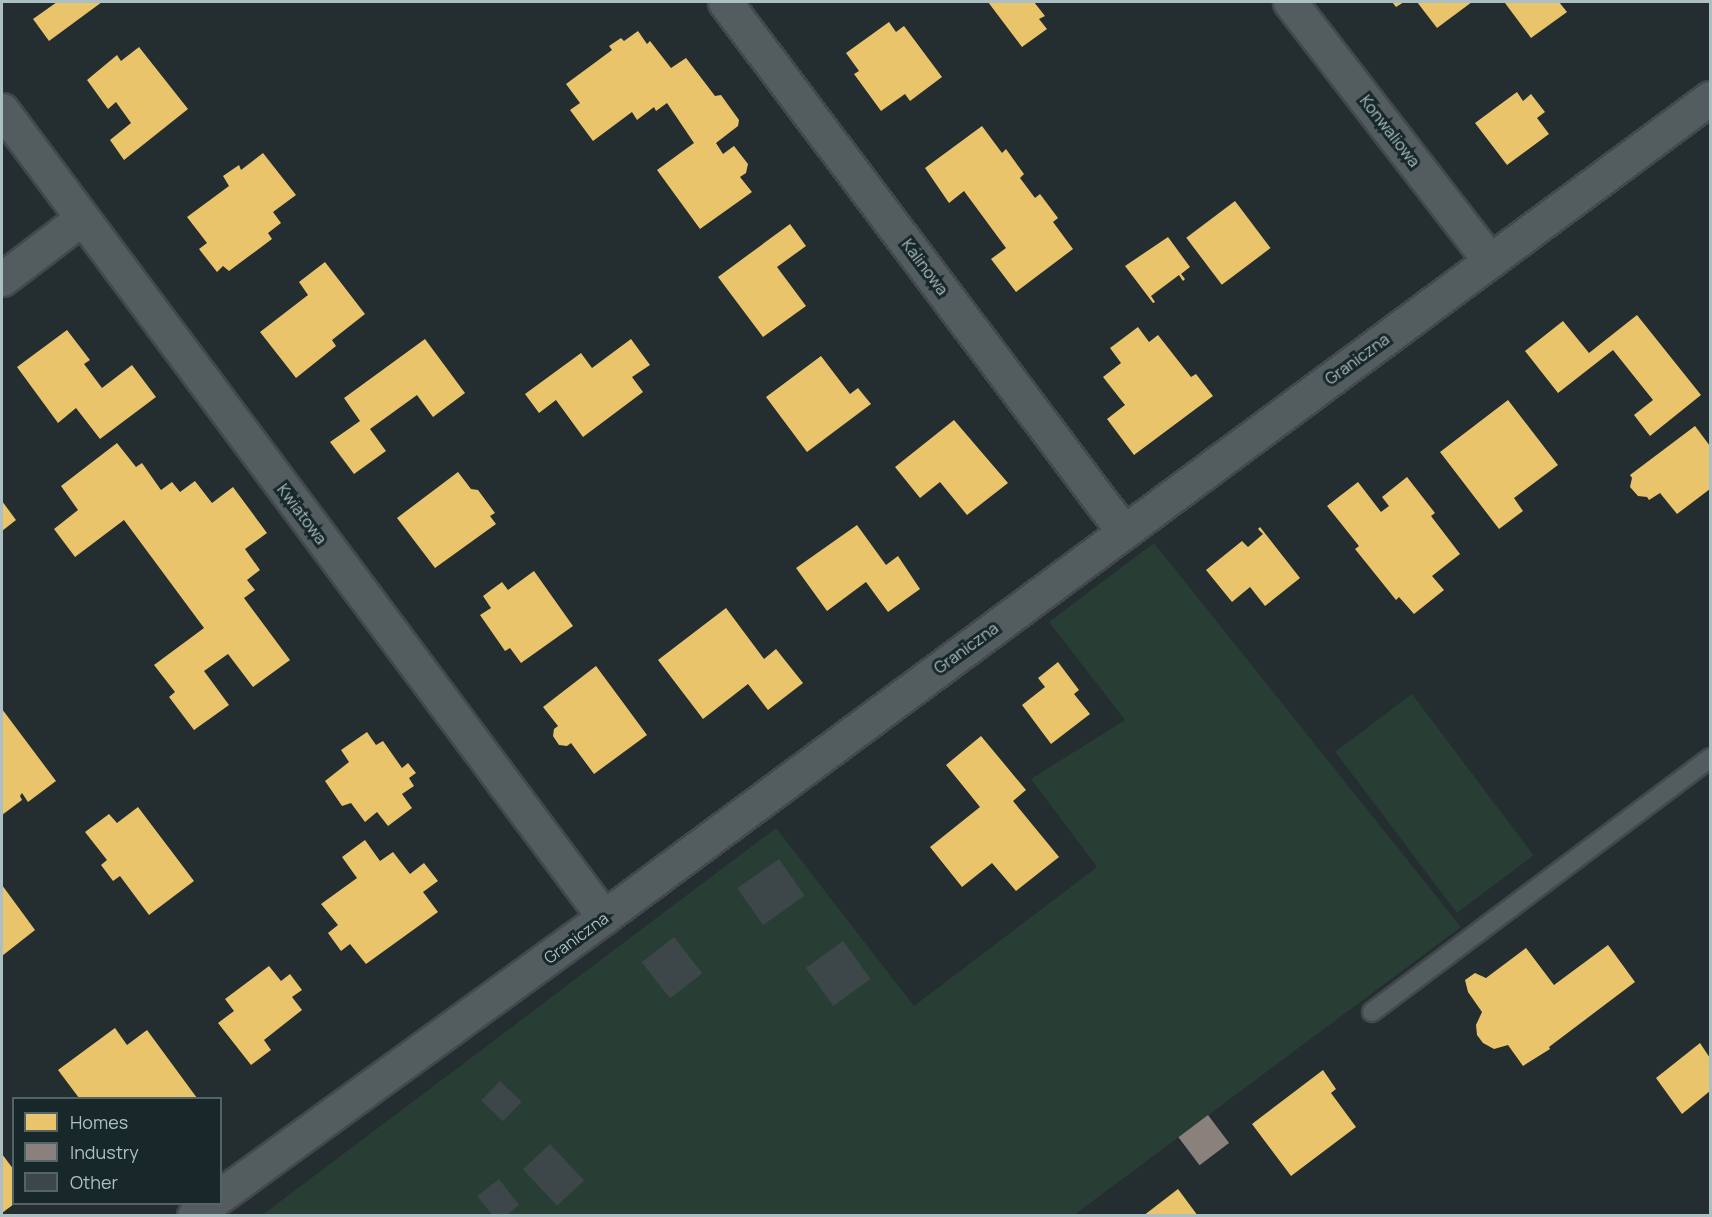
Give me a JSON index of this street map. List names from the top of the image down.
{
  "streets": {
    "street": [
      "Konwaliowa",
      "Kalinowa",
      "Graniczna",
      "Kwiatowa"
    ]
  },
  "crossings": [
    ["Konwaliowa", "Graniczna"],
    ["Kalinowa", "Graniczna"],
    ["Graniczna", "Kwiatowa"]
  ],
  "legend": ["Homes", "Industry", "Other"]
}
